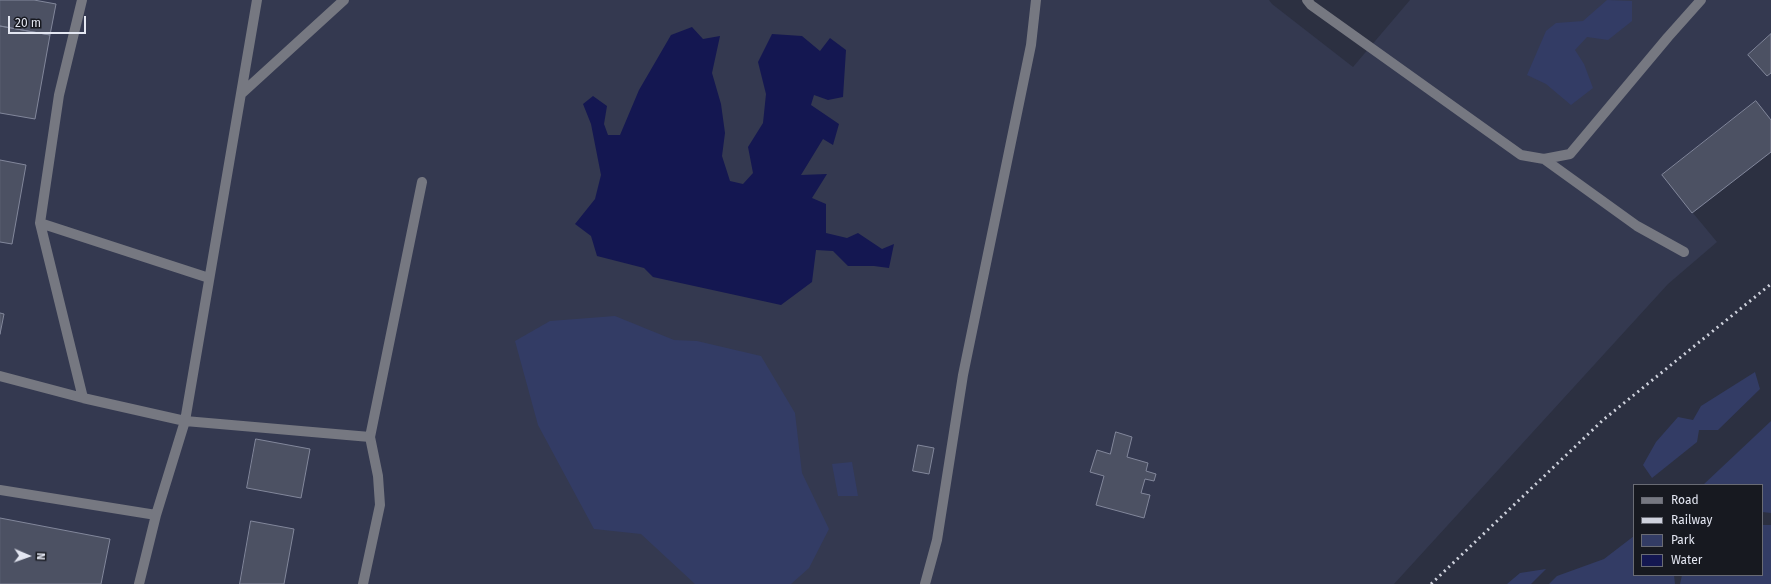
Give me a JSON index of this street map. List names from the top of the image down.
{
  "legend": [
    "Road",
    "Railway",
    "Park",
    "Water"
  ],
  "scale_bar": "20 m",
  "north": "right"
}
